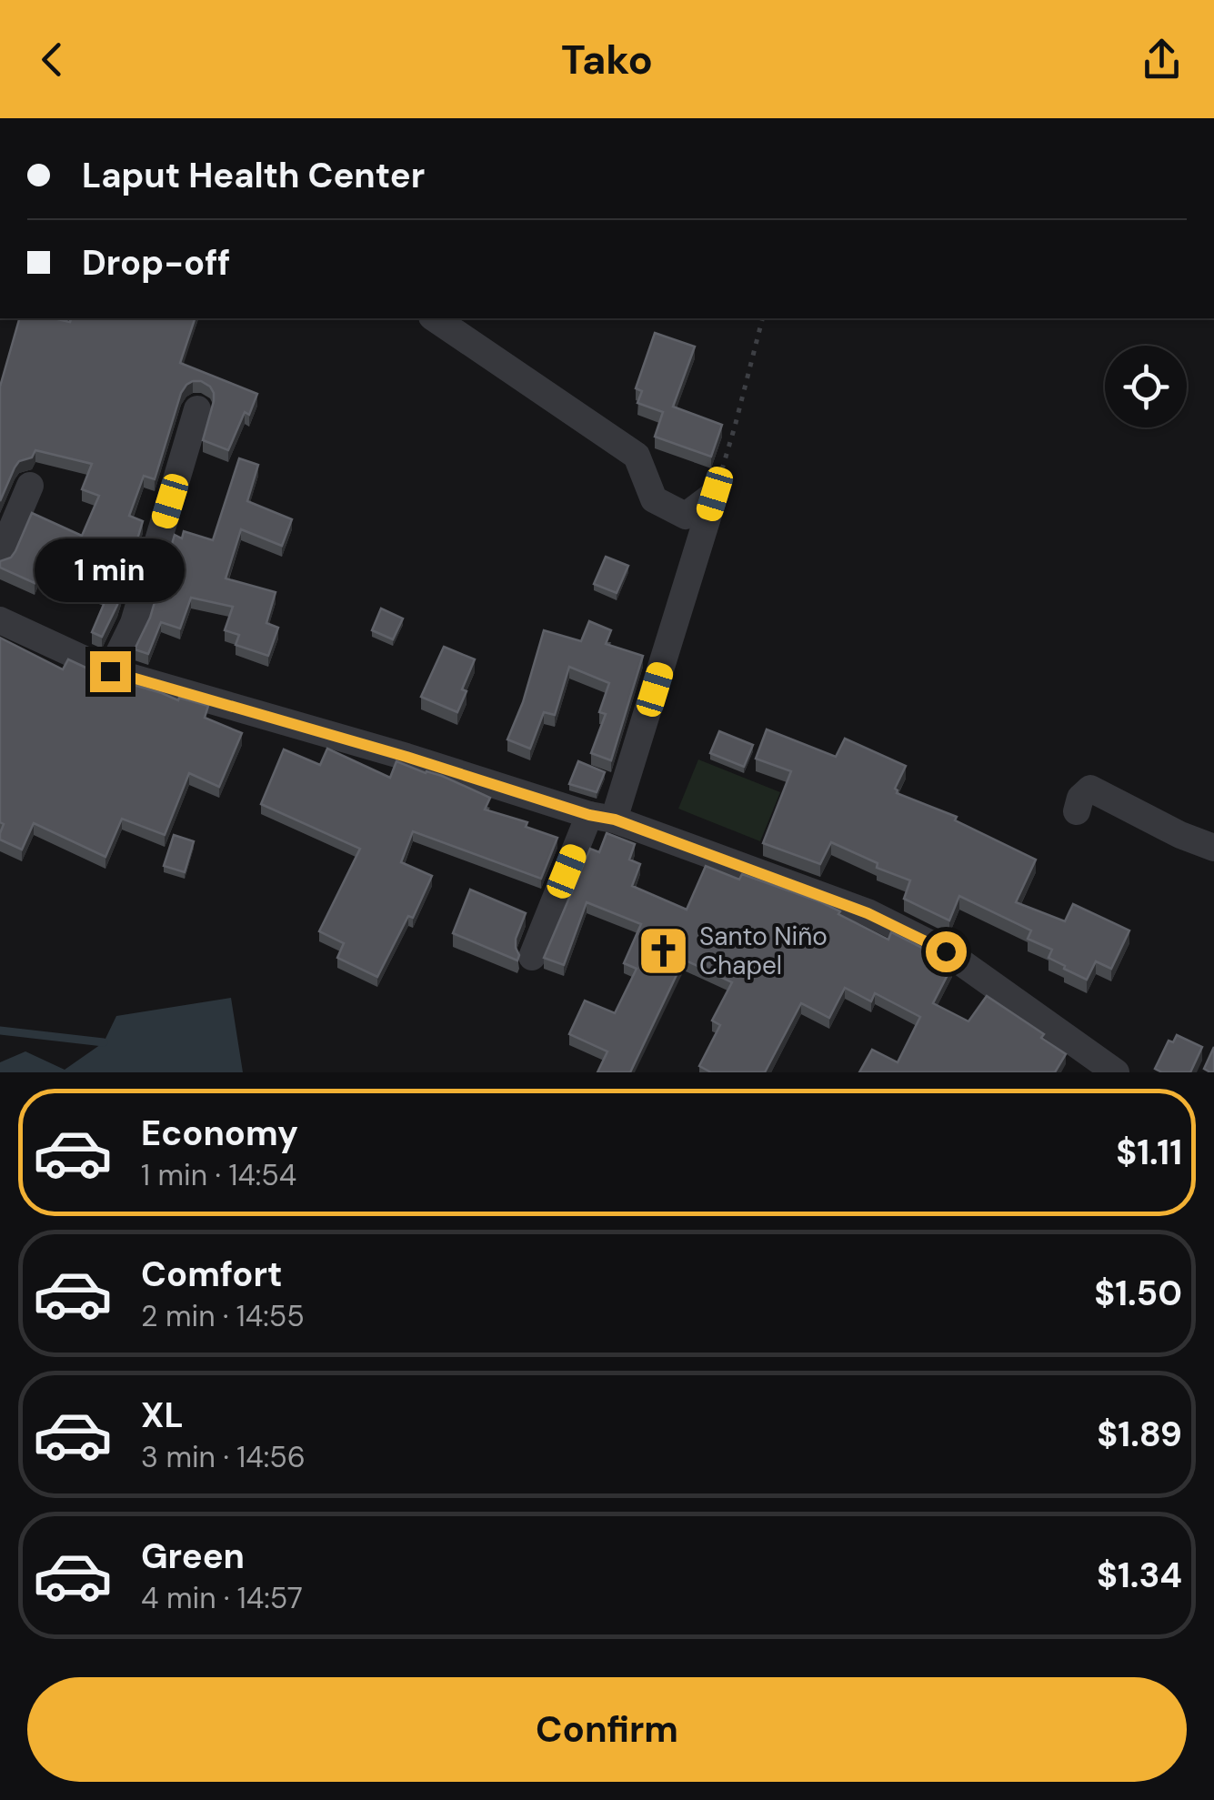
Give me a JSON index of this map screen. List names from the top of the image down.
{
  "places": {
    "church": ["Santo Niño Chapel"]
  },
  "page": {
    "header": "Tako",
    "banner": ["Laput Health Center", "Drop-off"],
    "bubble": "1 min",
    "list": [
      {
        "name": "Economy",
        "note": "1 min · 14:54",
        "value": "$1.11"
      },
      {
        "name": "Comfort",
        "note": "2 min · 14:55",
        "value": "$1.50"
      },
      {
        "name": "XL",
        "note": "3 min · 14:56",
        "value": "$1.89"
      },
      {
        "name": "Green",
        "note": "4 min · 14:57",
        "value": "$1.34"
      }
    ],
    "buttons": "Confirm"
  }
}
